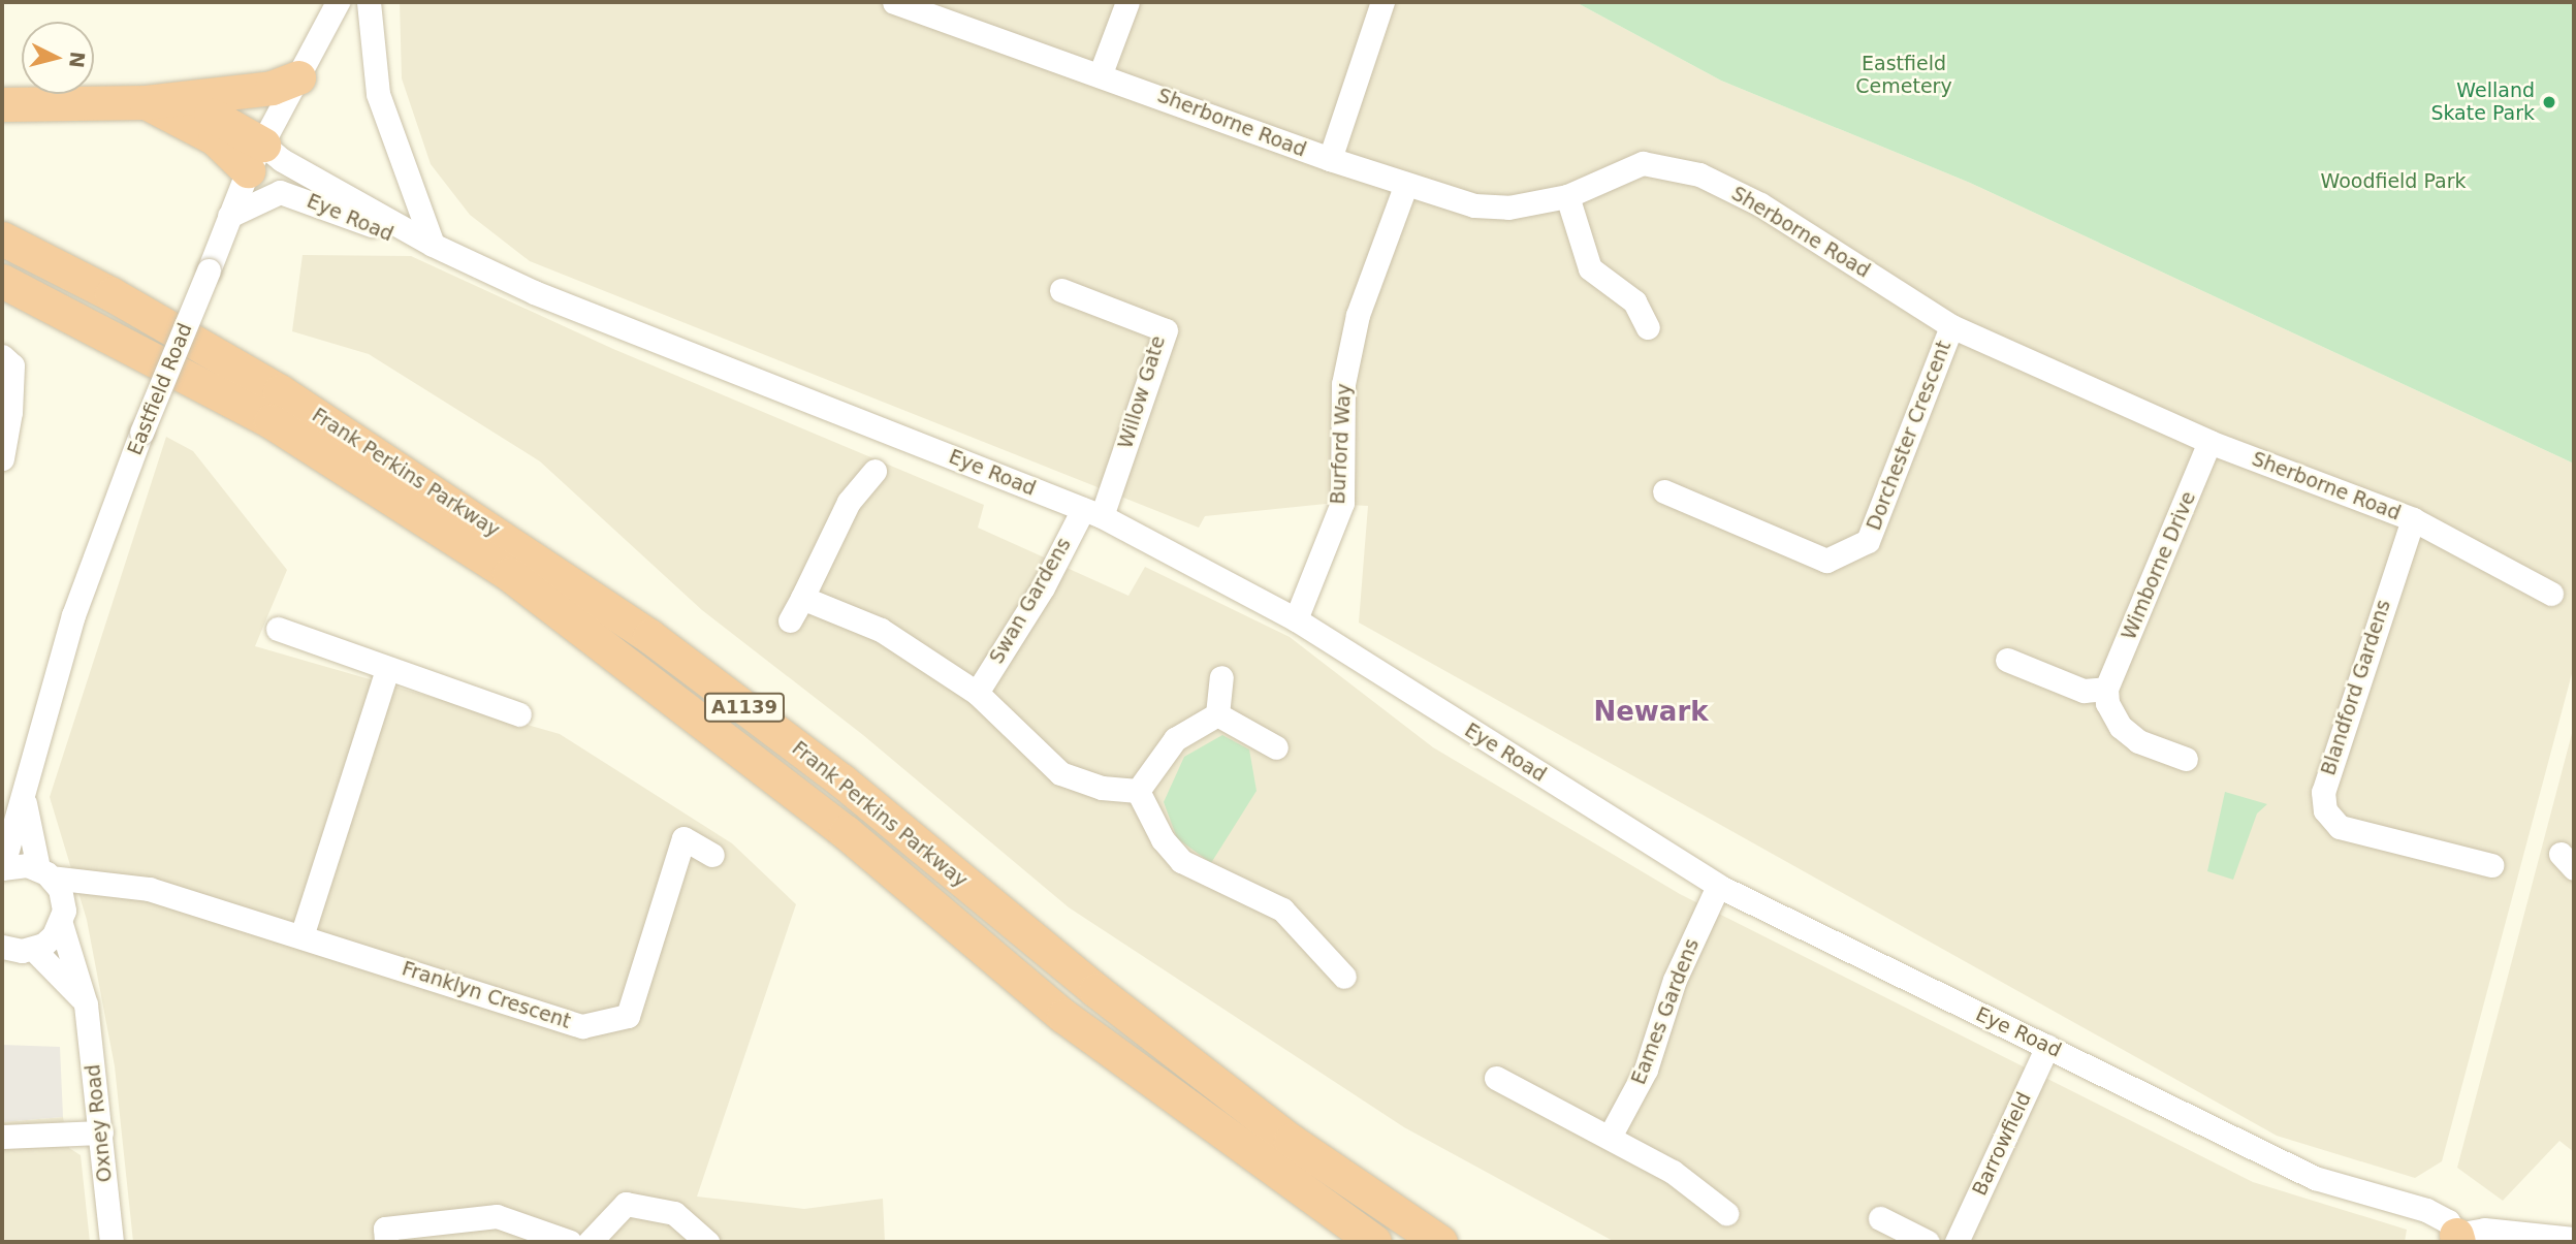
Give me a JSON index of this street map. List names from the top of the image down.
{
  "streets": {
    "highway": ["Frank Perkins Parkway", "A1139"],
    "street": [
      "Sherborne Road",
      "Eye Road",
      "Eastfield Road",
      "Willow Gate",
      "Dorchester Crescent",
      "Burford Way",
      "Wimborne Drive",
      "Swan Gardens",
      "Blandford Gardens",
      "Franklyn Crescent",
      "Eames Gardens",
      "Oxney Road",
      "Barrowfield"
    ]
  },
  "crossings": [
    ["Sherborne Road", "Dorchester Crescent"],
    ["Sherborne Road", "Burford Way"],
    ["Sherborne Road", "Wimborne Drive"],
    ["Sherborne Road", "Blandford Gardens"],
    ["Eye Road", "Eastfield Road"],
    ["Eye Road", "Willow Gate"],
    ["Eye Road", "Burford Way"],
    ["Eye Road", "Swan Gardens"],
    ["Eye Road", "Eames Gardens"],
    ["Eye Road", "Barrowfield"],
    ["Eastfield Road", "Franklyn Crescent"],
    ["Eastfield Road", "Oxney Road"],
    ["Willow Gate", "Swan Gardens"]
  ],
  "districts": ["Newark"],
  "parks": ["Eastfield Cemetery", "Woodfield Park"],
  "places": ["Welland Skate Park"],
  "north": "right"
}
